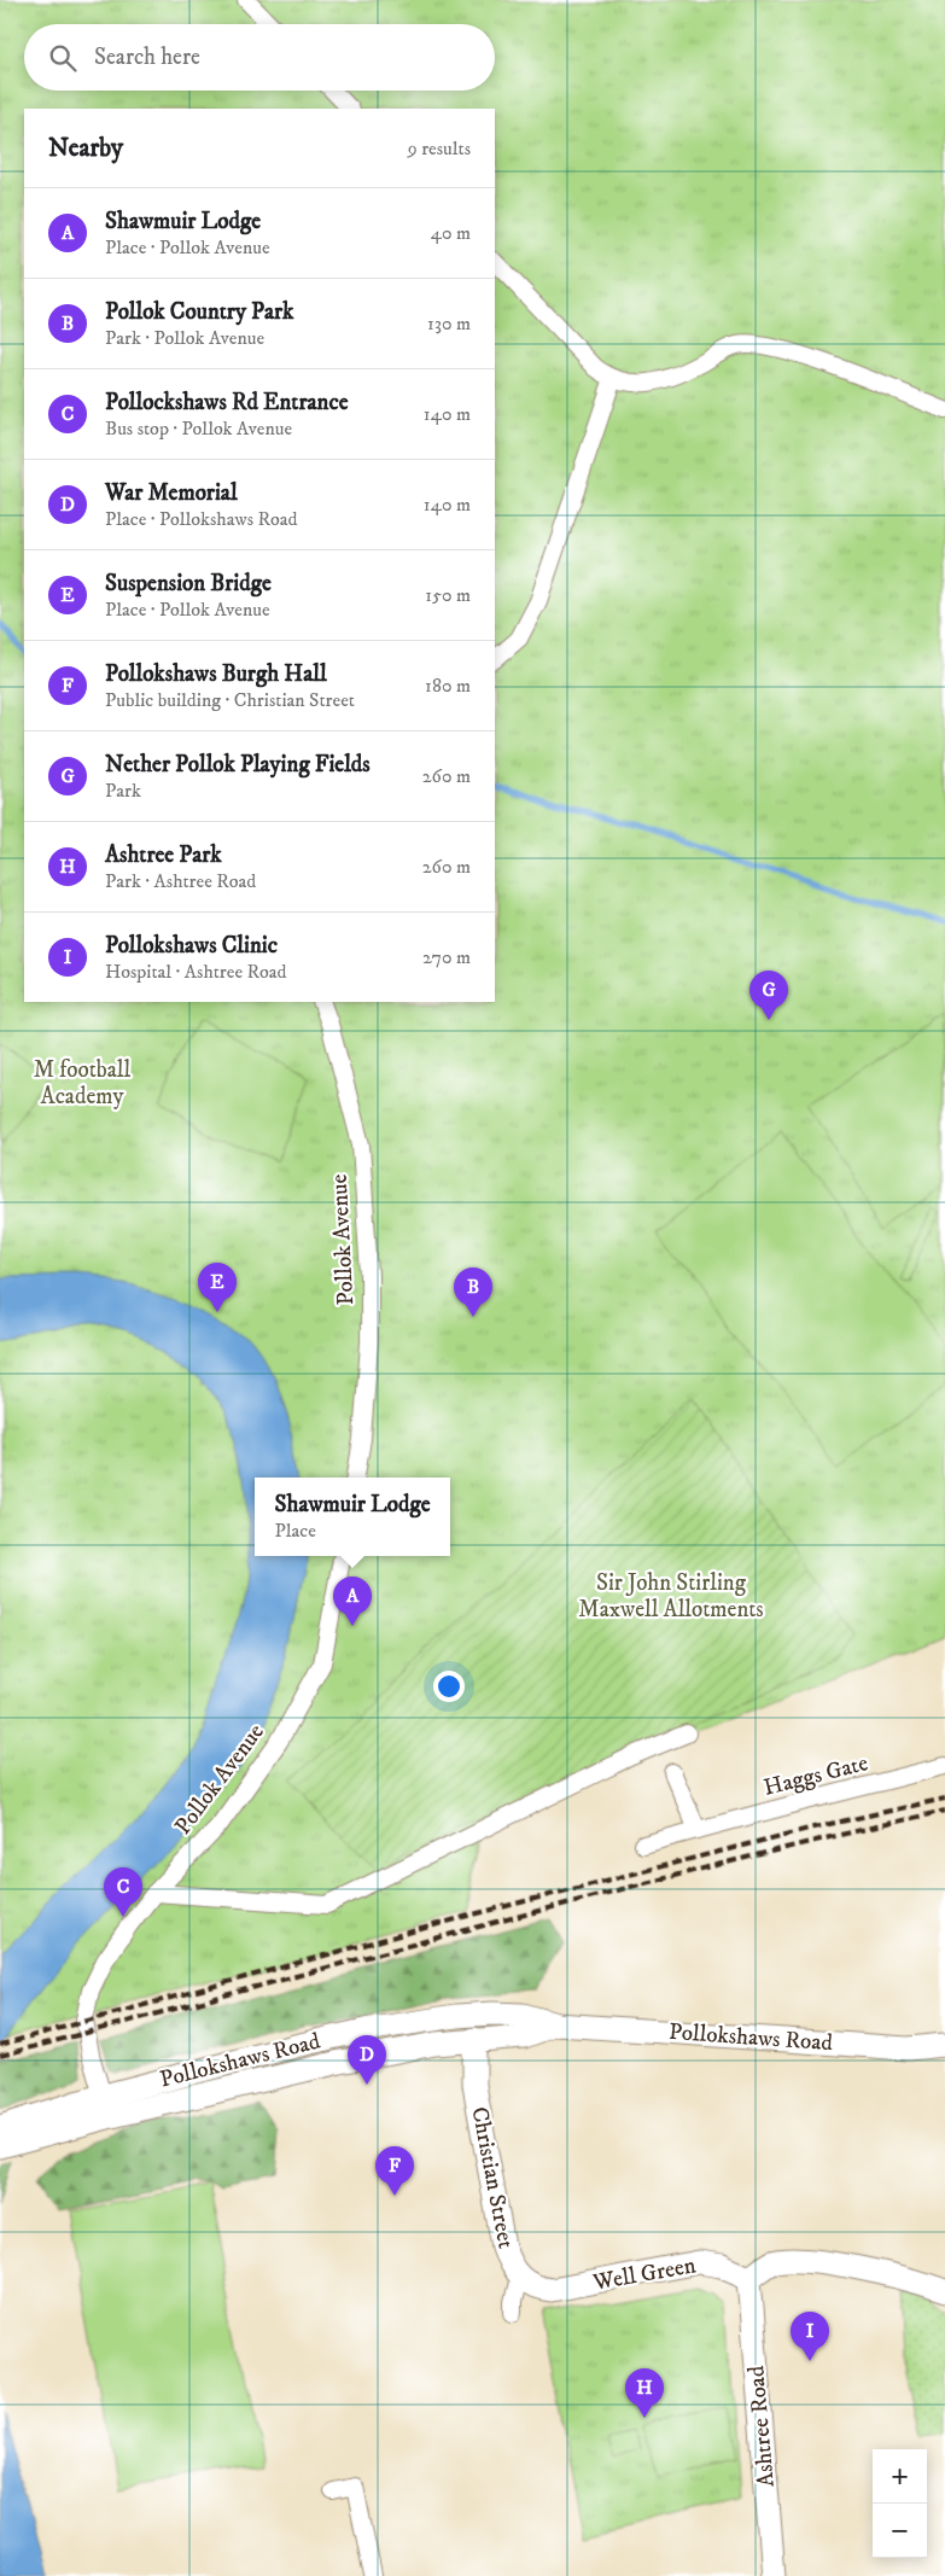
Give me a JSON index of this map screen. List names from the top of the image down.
{
  "streets": {
    "main road": [
      "Pollokshaws Road",
      "Christian Street",
      "Well Green",
      "Ashtree Road"
    ],
    "street": ["Pollok Avenue", "Haggs Gate"]
  },
  "crossings": [
    ["Pollok Avenue", "Pollokshaws Road"],
    ["Pollokshaws Road", "Christian Street"],
    ["Christian Street", "Well Green"],
    ["Well Green", "Ashtree Road"]
  ],
  "parks": ["M football Academy", "Sir John Stirling Maxwell Allotments"],
  "page": {
    "search": "Search here",
    "heading": ["Nearby", "9 results"],
    "list": [
      {
        "mark": "A",
        "name": "Shawmuir Lodge",
        "note": "Place · Pollok Avenue",
        "value": "40 m"
      },
      {
        "mark": "B",
        "name": "Pollok Country Park",
        "note": "Park · Pollok Avenue",
        "value": "130 m"
      },
      {
        "mark": "C",
        "name": "Pollockshaws Rd Entrance",
        "note": "Bus stop · Pollok Avenue",
        "value": "140 m"
      },
      {
        "mark": "D",
        "name": "War Memorial",
        "note": "Place · Pollokshaws Road",
        "value": "140 m"
      },
      {
        "mark": "E",
        "name": "Suspension Bridge",
        "note": "Place · Pollok Avenue",
        "value": "150 m"
      },
      {
        "mark": "F",
        "name": "Pollokshaws Burgh Hall",
        "note": "Public building · Christian Street",
        "value": "180 m"
      },
      {
        "mark": "G",
        "name": "Nether Pollok Playing Fields",
        "note": "Park",
        "value": "260 m"
      },
      {
        "mark": "H",
        "name": "Ashtree Park",
        "note": "Park · Ashtree Road",
        "value": "260 m"
      },
      {
        "mark": "I",
        "name": "Pollokshaws Clinic",
        "note": "Hospital · Ashtree Road",
        "value": "270 m"
      }
    ],
    "pins": [
      "G",
      "E",
      "B",
      "A",
      "C",
      "D",
      "F",
      "I",
      "H"
    ],
    "popup": ["Shawmuir Lodge", "Place"],
    "map_buttons": ["+", "−"]
  }
}
